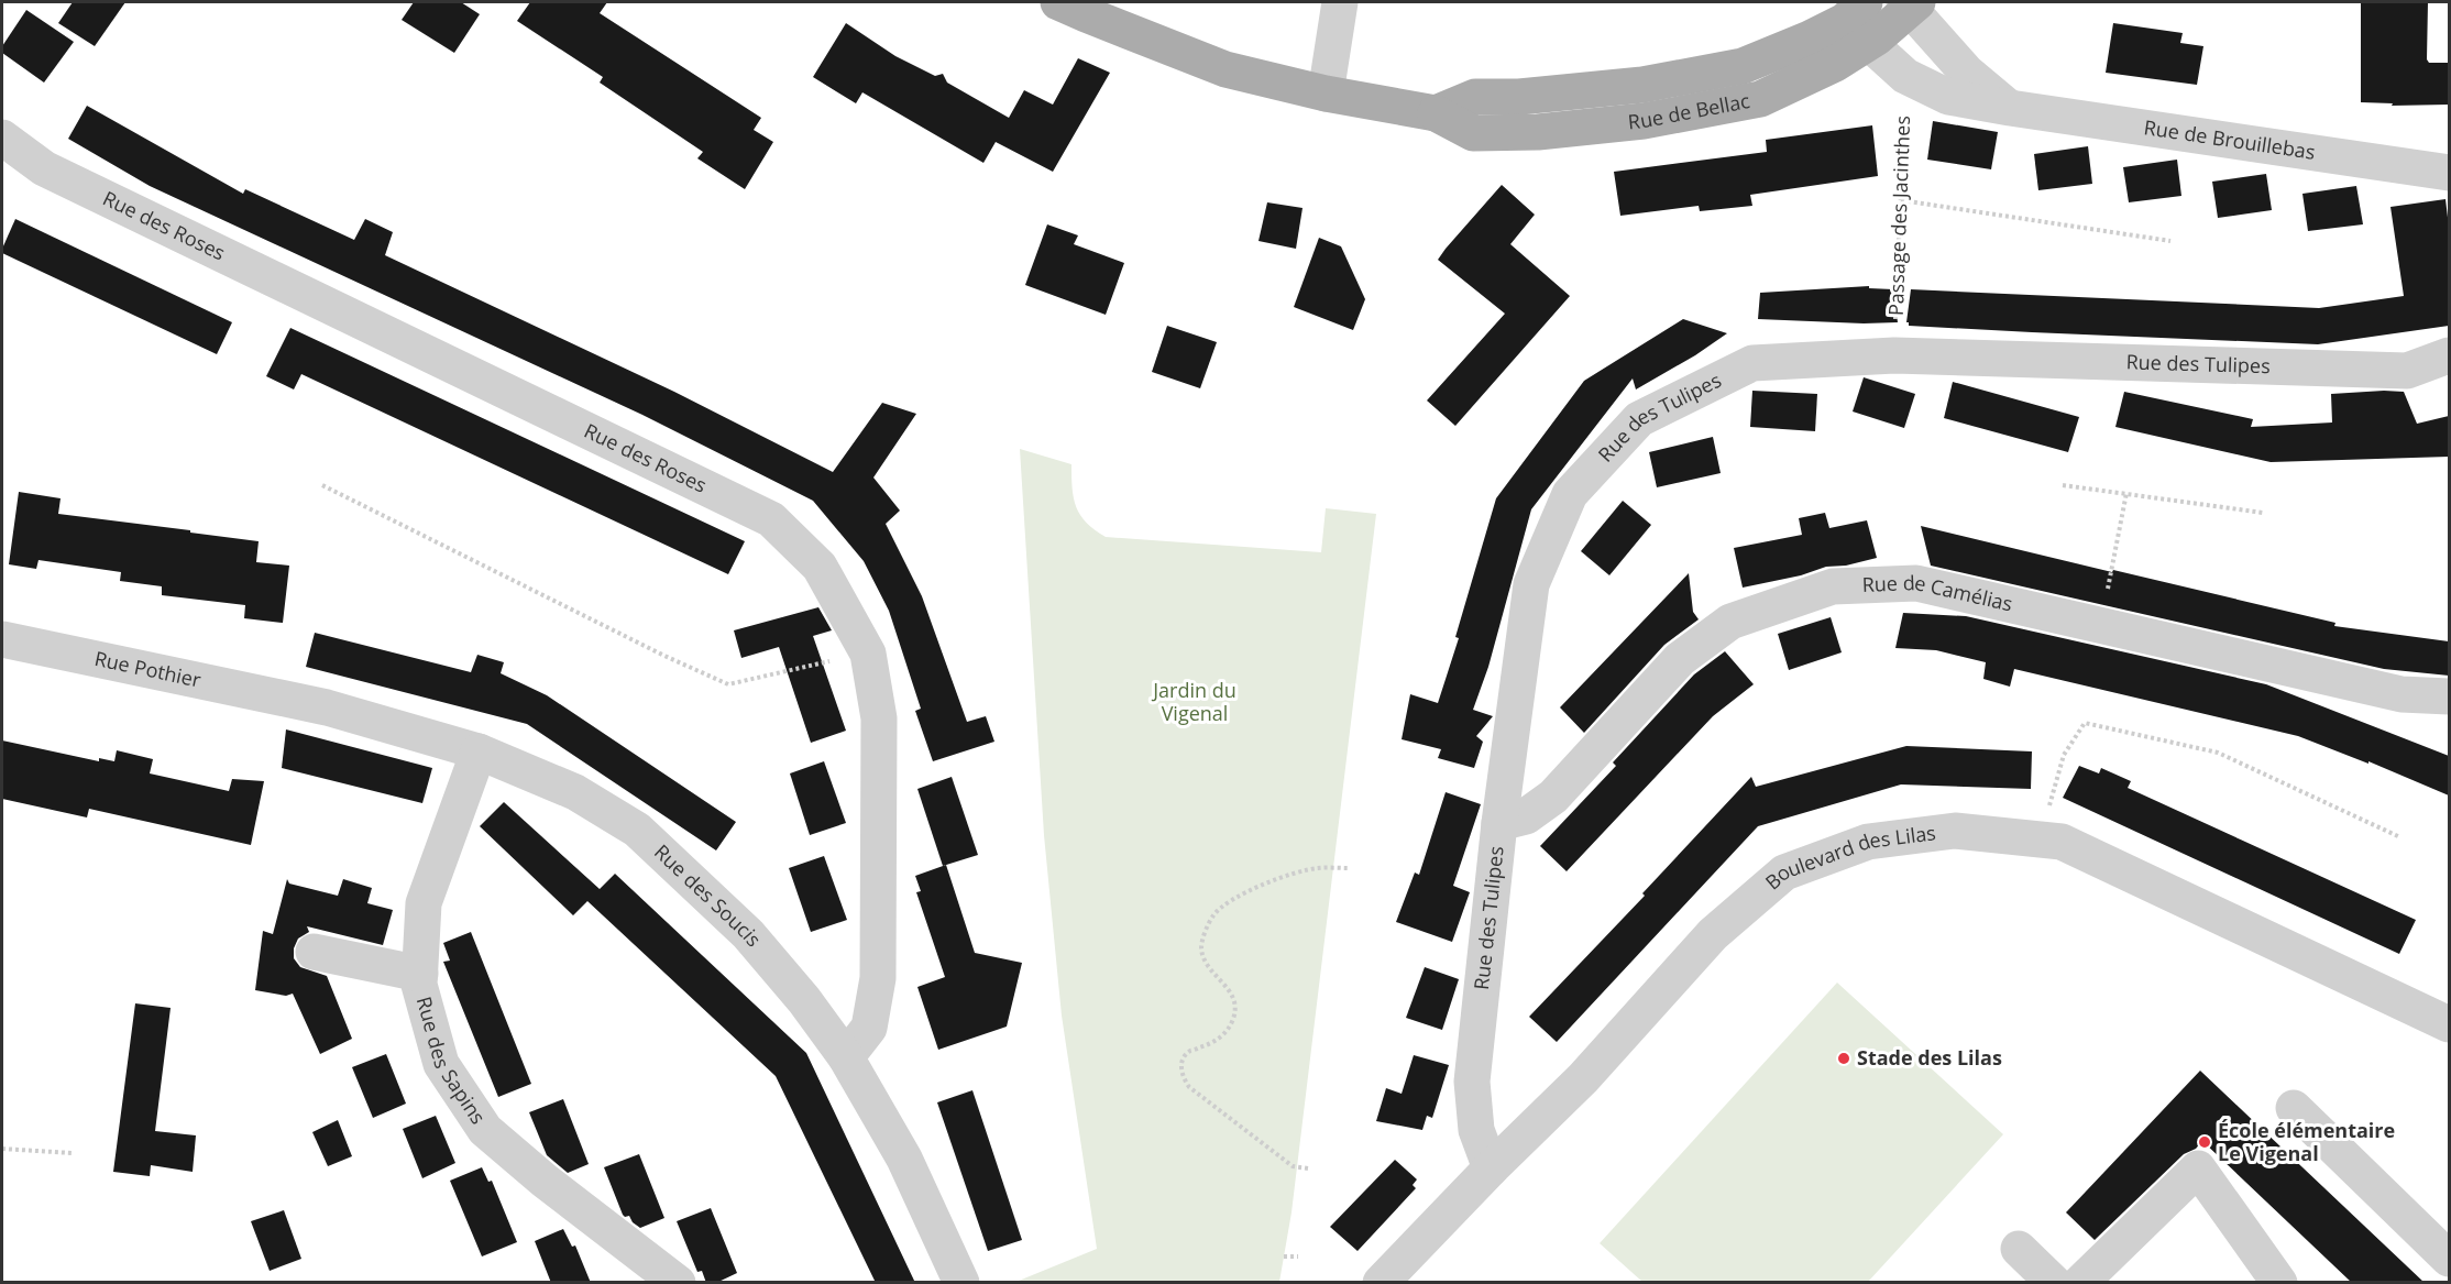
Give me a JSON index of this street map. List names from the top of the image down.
{
  "streets": {
    "main road": ["Rue de Bellac"],
    "street": [
      "Rue de Brouillebas",
      "Rue des Roses",
      "Rue des Tulipes",
      "Rue de Camélias",
      "Rue Pothier",
      "Boulevard des Lilas",
      "Rue des Soucis",
      "Rue des Sapins"
    ],
    "path": ["Passage des Jacinthes"]
  },
  "crossings": [
    ["Rue de Bellac", "Rue de Brouillebas"],
    ["Rue de Brouillebas", "Passage des Jacinthes"],
    ["Passage des Jacinthes", "Rue des Tulipes"],
    ["Rue des Roses", "Rue des Soucis"],
    ["Rue des Tulipes", "Rue de Camélias"],
    ["Rue des Tulipes", "Boulevard des Lilas"],
    ["Rue Pothier", "Rue des Soucis"],
    ["Rue des Soucis", "Rue des Sapins"]
  ],
  "parks": ["Jardin du Vigenal"],
  "places": ["Stade des Lilas", "École élémentaire Le Vigenal"]
}
